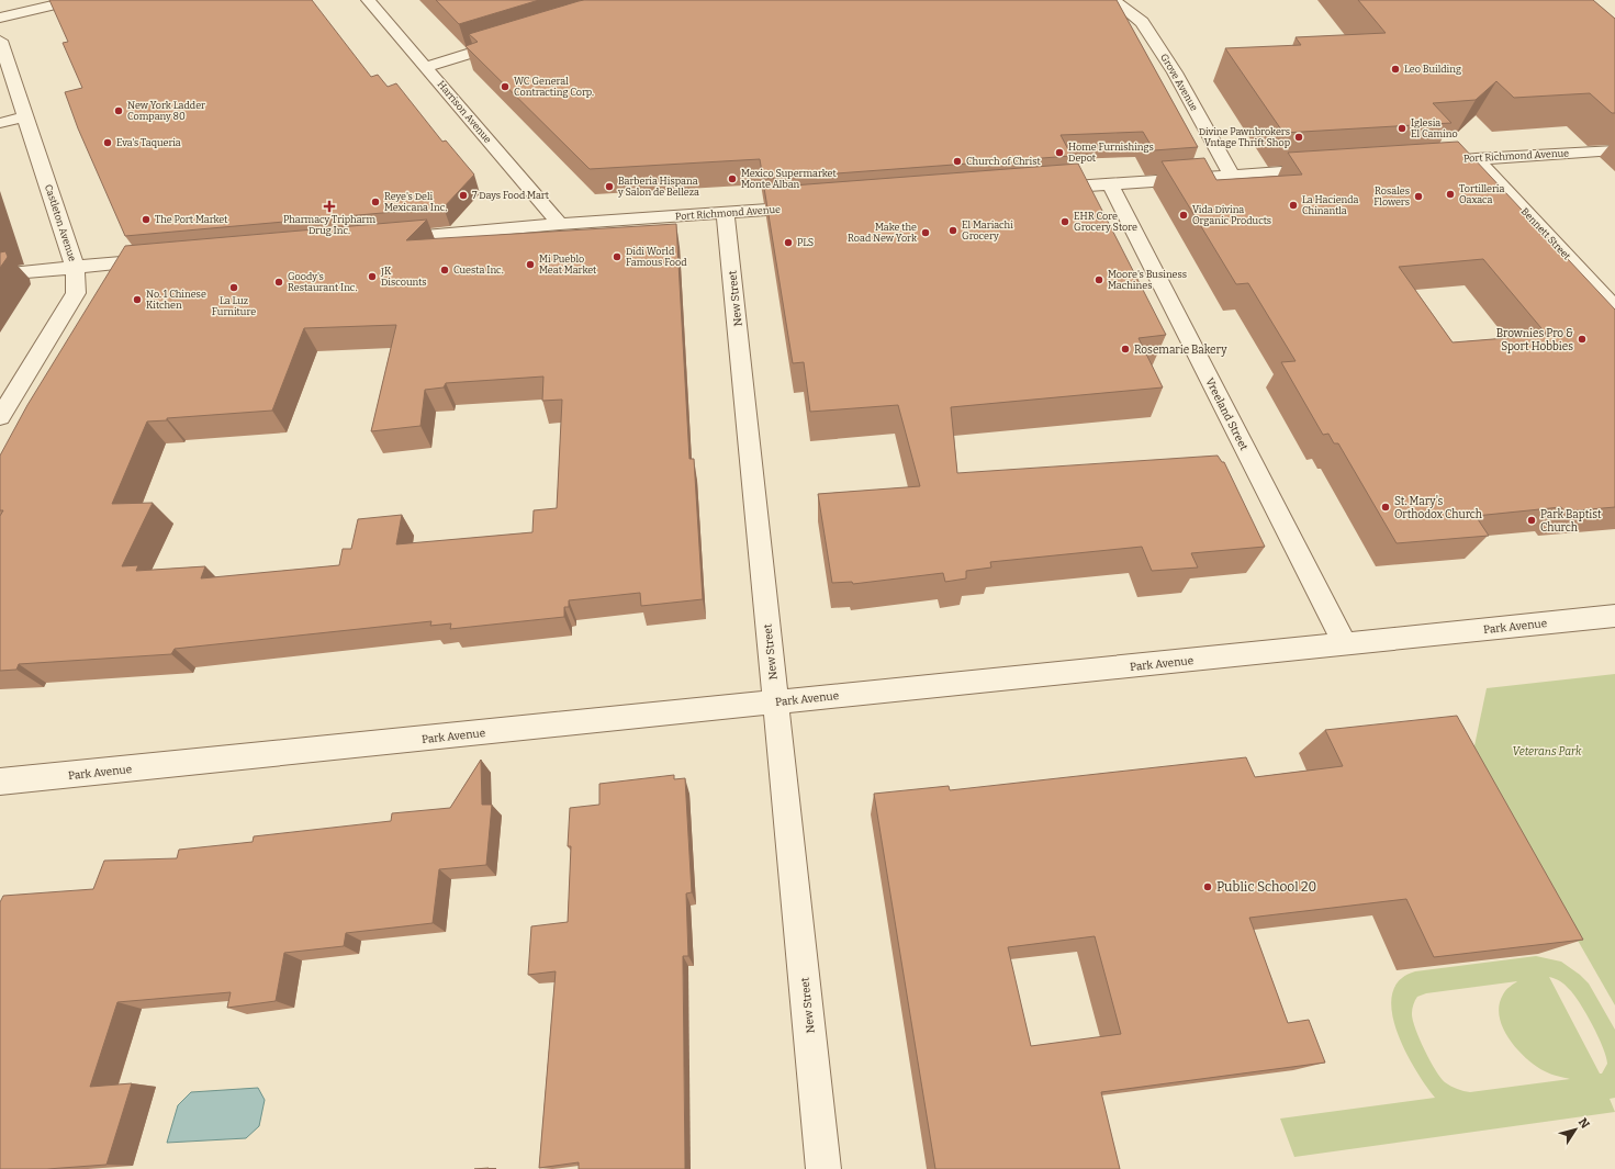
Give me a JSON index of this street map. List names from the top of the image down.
{
  "streets": {
    "street": [
      "Grove Avenue",
      "Harrison Avenue",
      "Port Richmond Avenue",
      "Castleton Avenue",
      "Bennett Street",
      "New Street",
      "Vreeland Street",
      "Park Avenue"
    ]
  },
  "crossings": [
    ["Harrison Avenue", "Port Richmond Avenue"],
    ["Port Richmond Avenue", "Bennett Street"],
    ["Port Richmond Avenue", "New Street"],
    ["New Street", "Park Avenue"],
    ["Vreeland Street", "Park Avenue"]
  ],
  "parks": ["Veterans Park"],
  "places": {
    "other": [
      "Leo Building",
      "WC General Contracting Corp.",
      "New York Ladder Company 80",
      "Iglesia El Camino",
      "Divine Pawnbrokers Vntage Thrift Shop",
      "Eva's Taqueria",
      "Home Furnishings Depot",
      "Church of Christ",
      "Mexico Supermarket Monte Alban",
      "Barberia Hispana y Salon de Belleza",
      "Tortilleria Oaxaca",
      "7 Days Food Mart",
      "Rosales Flowers",
      "Reye's Deli Mexicana Inc.",
      "La Hacienda Chinantla",
      "Vida Divina Organic Products",
      "The Port Market",
      "EHR Core Grocery Store",
      "El Mariachi Grocery",
      "Make the Road New York",
      "PLS",
      "Didi World Famous Food",
      "Mi Pueblo Meat Market",
      "Cuesta Inc.",
      "JK Discounts",
      "Moore's Business Machines",
      "Goody's Restaurant Inc.",
      "La Luz Furniture",
      "No. 1 Chinese Kitchen",
      "Brownies Pro & Sport Hobbies",
      "Rosemarie Bakery",
      "St. Mary's Orthodox Church",
      "Park Baptist Church",
      "Public School 20"
    ],
    "health": ["Pharmacy Tripharm Drug Inc."]
  },
  "north": "top right"
}
